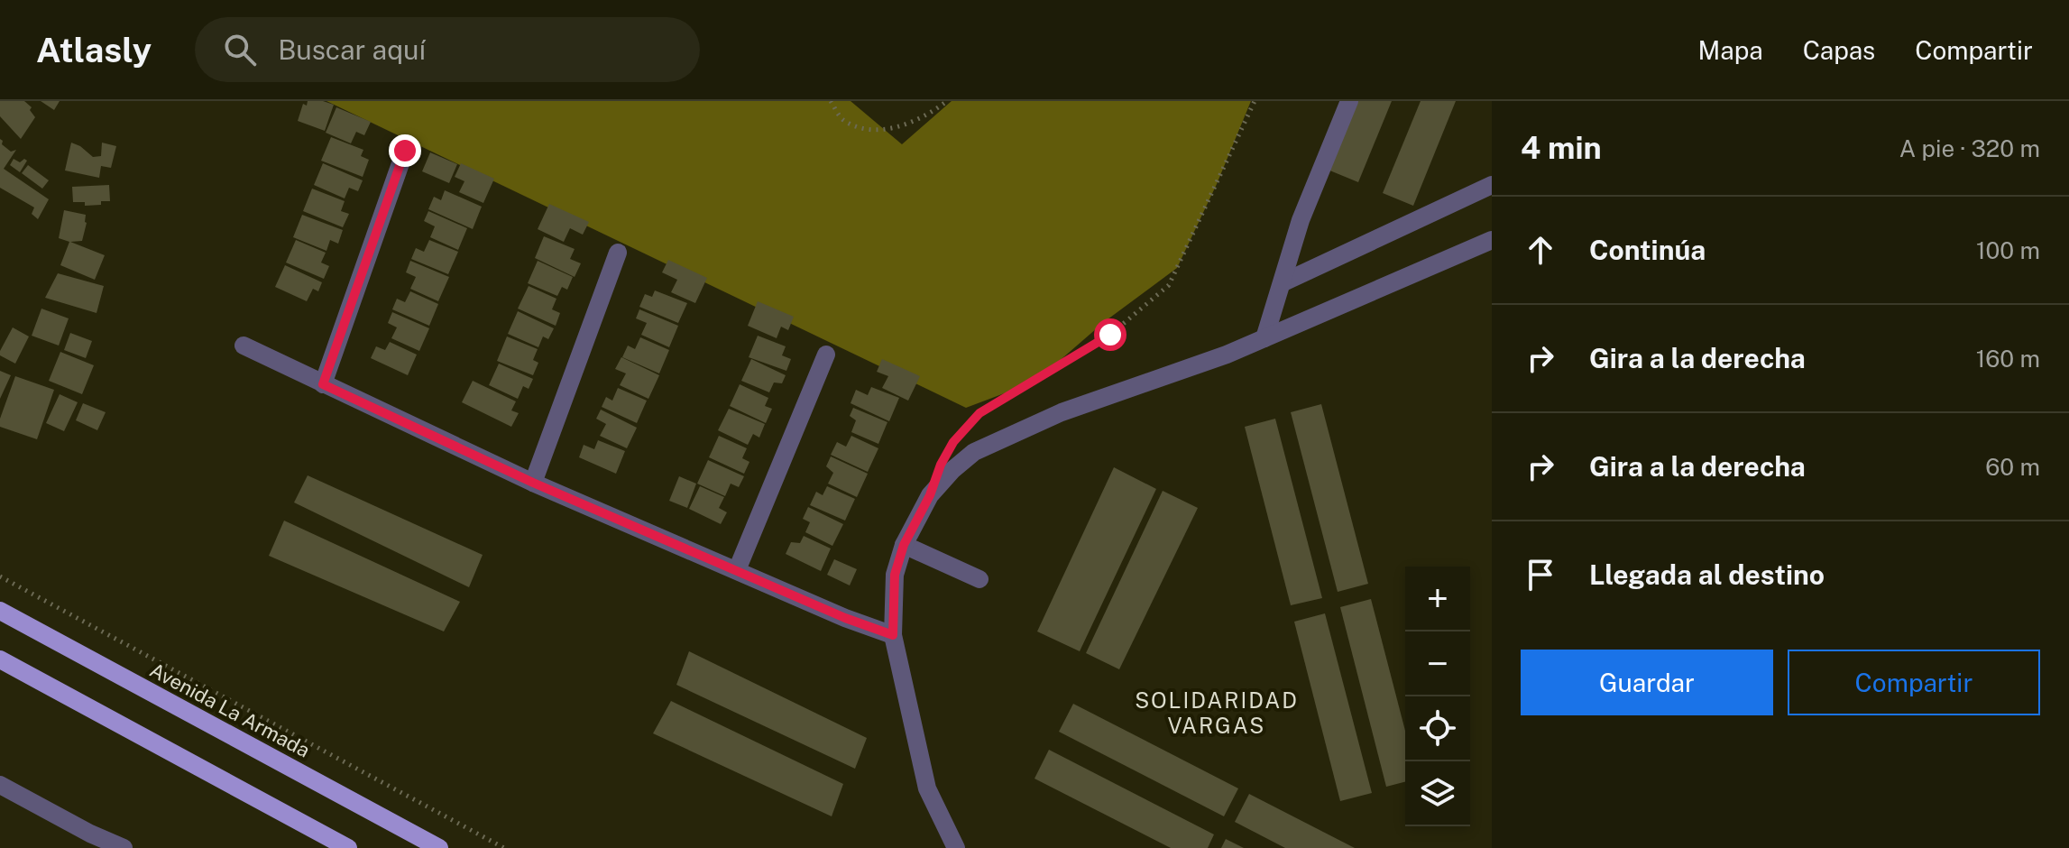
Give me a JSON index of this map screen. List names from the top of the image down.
{
  "streets": {
    "main road": ["Avenida La Armada"]
  },
  "districts": ["SOLIDARIDAD VARGAS"],
  "page": {
    "header": "Atlasly",
    "search": "Buscar aquí",
    "nav": ["Mapa", "Capas", "Compartir"],
    "heading": ["4 min", "A pie · 320 m"],
    "list": [
      ["Continúa", "100 m"],
      ["Gira a la derecha", "160 m"],
      ["Gira a la derecha", "60 m"],
      "Llegada al destino"
    ],
    "map_buttons": ["+", "−"],
    "buttons": ["Guardar", "Compartir"]
  }
}
